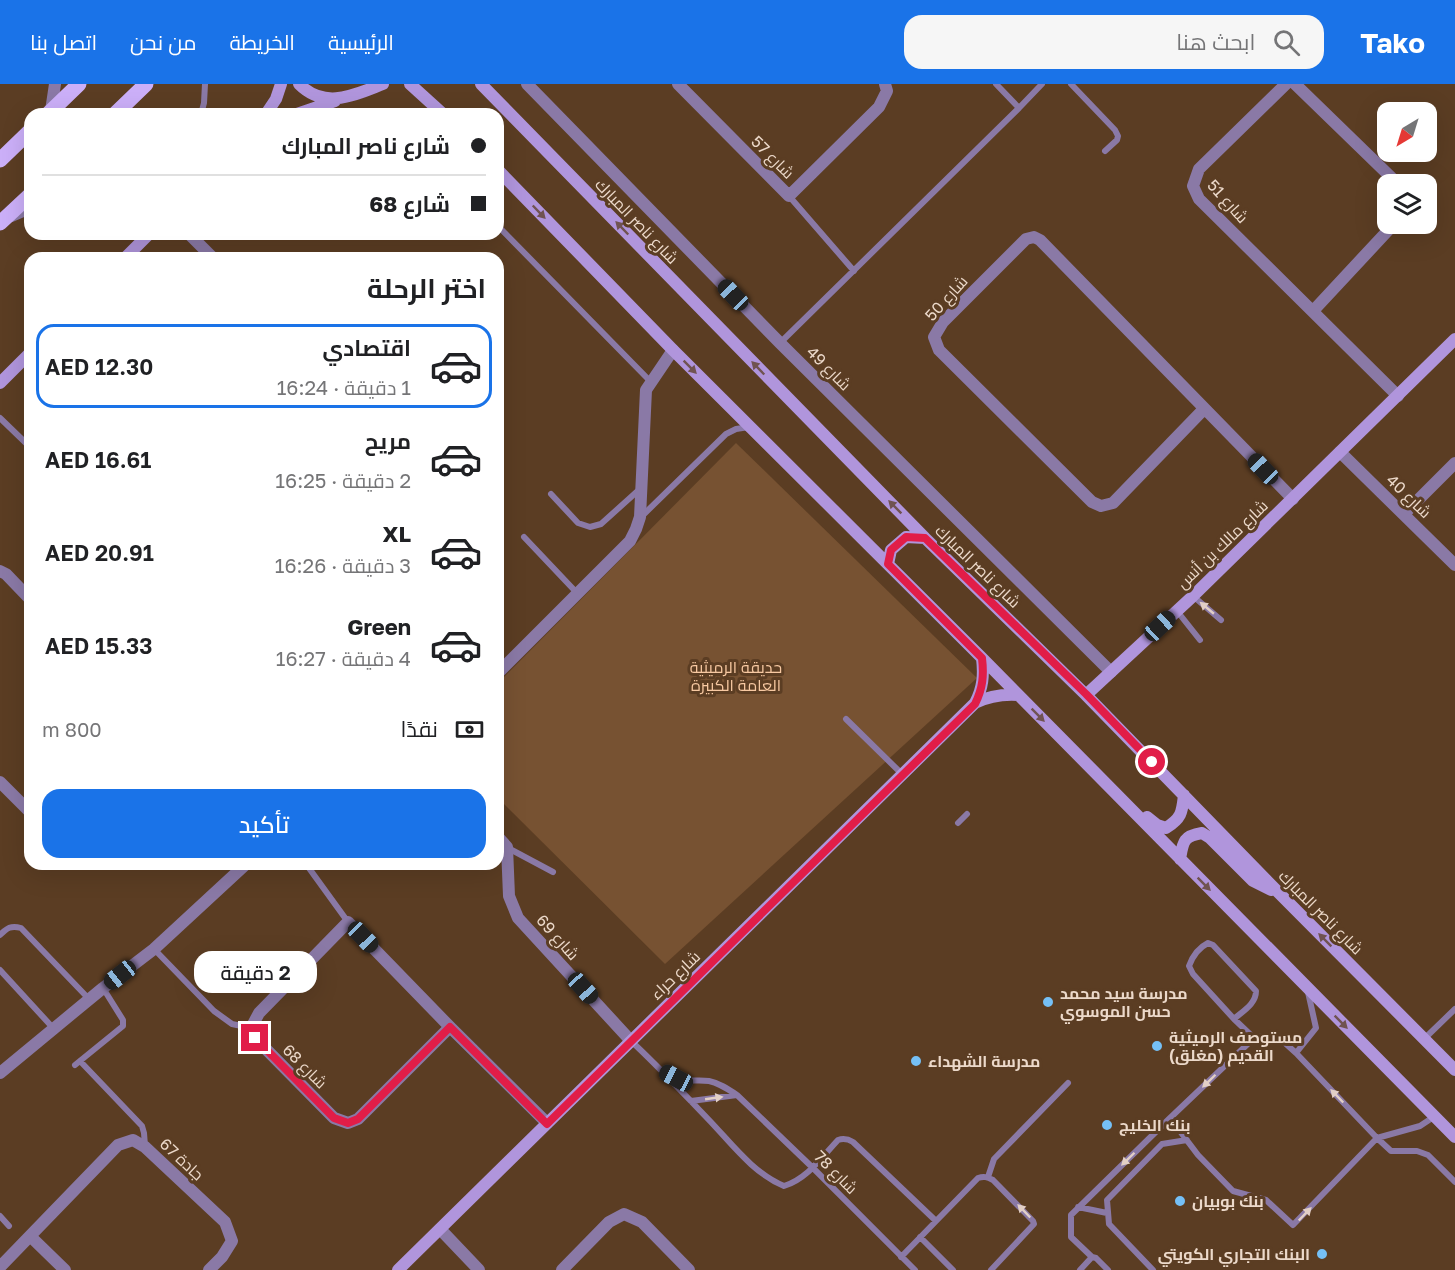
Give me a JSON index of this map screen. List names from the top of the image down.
{
  "streets": {
    "street": [
      "شارع 57",
      "شارع 51",
      "شارع ناصر المبارك",
      "شارع 50",
      "شارع 49",
      "شارع 40",
      "شارع مالك بن أنس",
      "شارع 69",
      "شارع حراء",
      "شارع 68",
      "جادة 67"
    ],
    "lane": ["شارع 78"]
  },
  "crossings": [
    ["شارع 51", "شارع مالك بن أنس"],
    ["شارع ناصر المبارك", "شارع مالك بن أنس"],
    ["شارع 50", "شارع مالك بن أنس"],
    ["شارع 49", "شارع مالك بن أنس"],
    ["شارع 40", "شارع مالك بن أنس"],
    ["شارع 69", "شارع حراء"],
    ["شارع 69", "شارع 78"],
    ["شارع حراء", "شارع 78"]
  ],
  "parks": ["حديقة الرميثية العامة الكبيرة"],
  "places": [
    "مدرسة سيد محمد حسن الموسوي",
    "مستوصف الرميثية القديم (مغلق)",
    "مدرسة الشهداء",
    "بنك الخليج",
    "بنك بوبيان",
    "البنك التجاري الكويتي"
  ],
  "north": "bottom left",
  "page": {
    "header": "Tako",
    "search": "ابحث هنا",
    "nav": [
      "الرئيسية",
      "الخريطة",
      "من نحن",
      "اتصل بنا"
    ],
    "banner": ["شارع ناصر المبارك", "شارع 68"],
    "heading": "اختر الرحلة",
    "list": [
      {
        "name": "اقتصادي",
        "note": "1 دقيقة · 16:24",
        "value": "AED 12.30"
      },
      {
        "name": "مريح",
        "note": "2 دقيقة · 16:25",
        "value": "AED 16.61"
      },
      {
        "name": "XL",
        "note": "3 دقيقة · 16:26",
        "value": "AED 20.91"
      },
      {
        "name": "Green",
        "note": "4 دقيقة · 16:27",
        "value": "AED 15.33"
      }
    ],
    "pay": ["نقدًا", "800 m"],
    "buttons": "تأكيد",
    "bubble": "2 دقيقة"
  }
}
